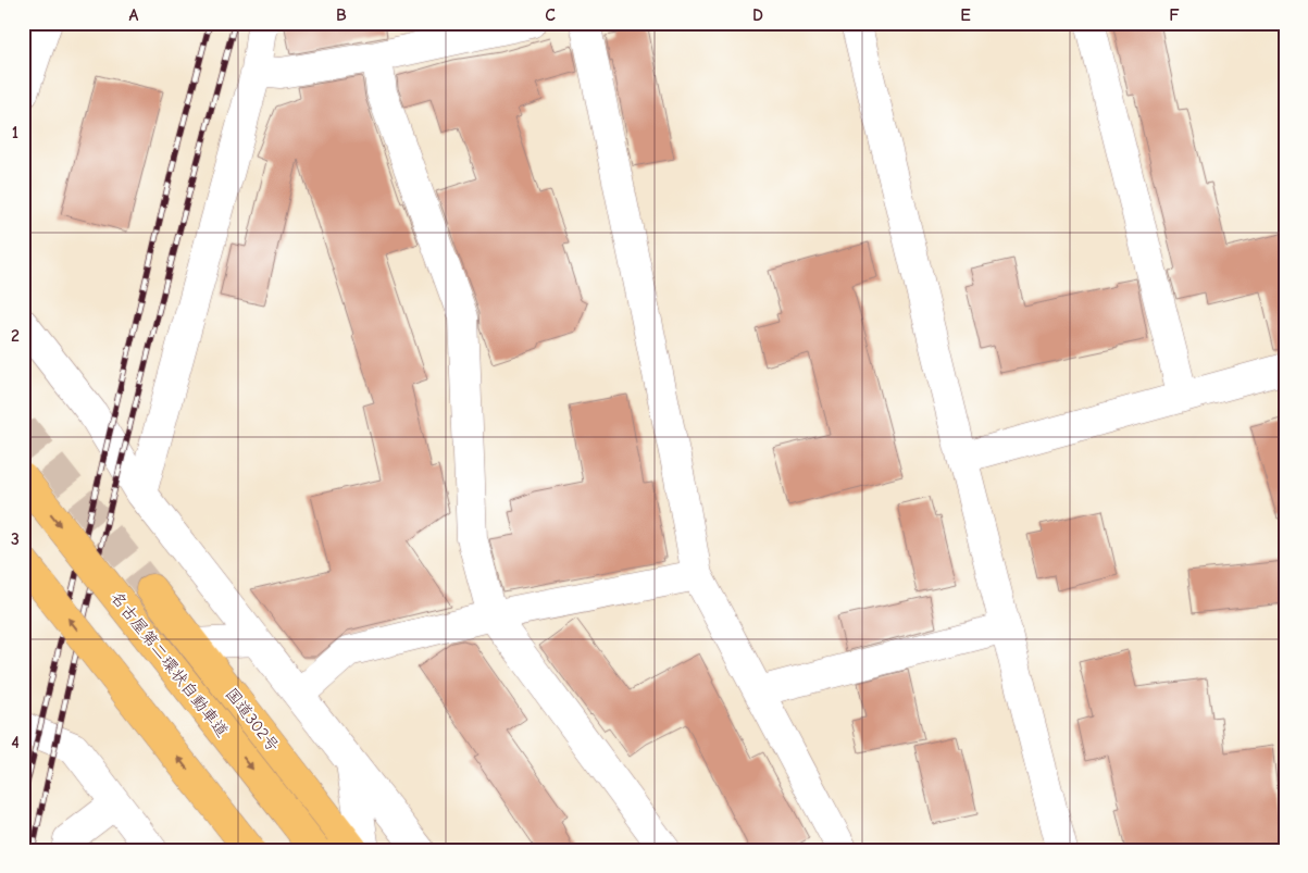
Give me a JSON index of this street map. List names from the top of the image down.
{
  "streets": {
    "highway": ["名古屋第二環状自動車道", "国道302号"]
  },
  "grid": {
    "columns": [
      "A",
      "B",
      "C",
      "D",
      "E",
      "F"
    ],
    "rows": [
      "1",
      "2",
      "3",
      "4"
    ]
  }
}
